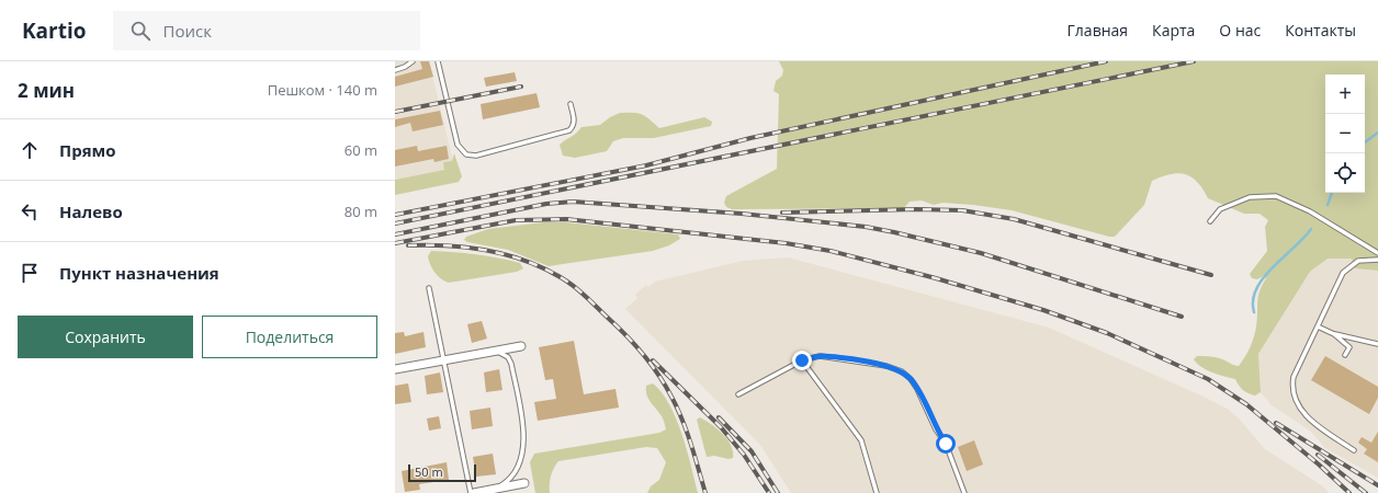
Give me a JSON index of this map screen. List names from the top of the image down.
{
  "scale_bar": "50 m",
  "page": {
    "header": "Kartio",
    "search": "Поиск",
    "nav": [
      "Главная",
      "Карта",
      "О нас",
      "Контакты"
    ],
    "heading": ["2 мин", "Пешком · 140 m"],
    "map_buttons": ["+", "−"],
    "list": [
      ["Прямо", "60 m"],
      ["Налево", "80 m"],
      "Пункт назначения"
    ],
    "buttons": ["Сохранить", "Поделиться"],
    "scale": "50 m"
  }
}
